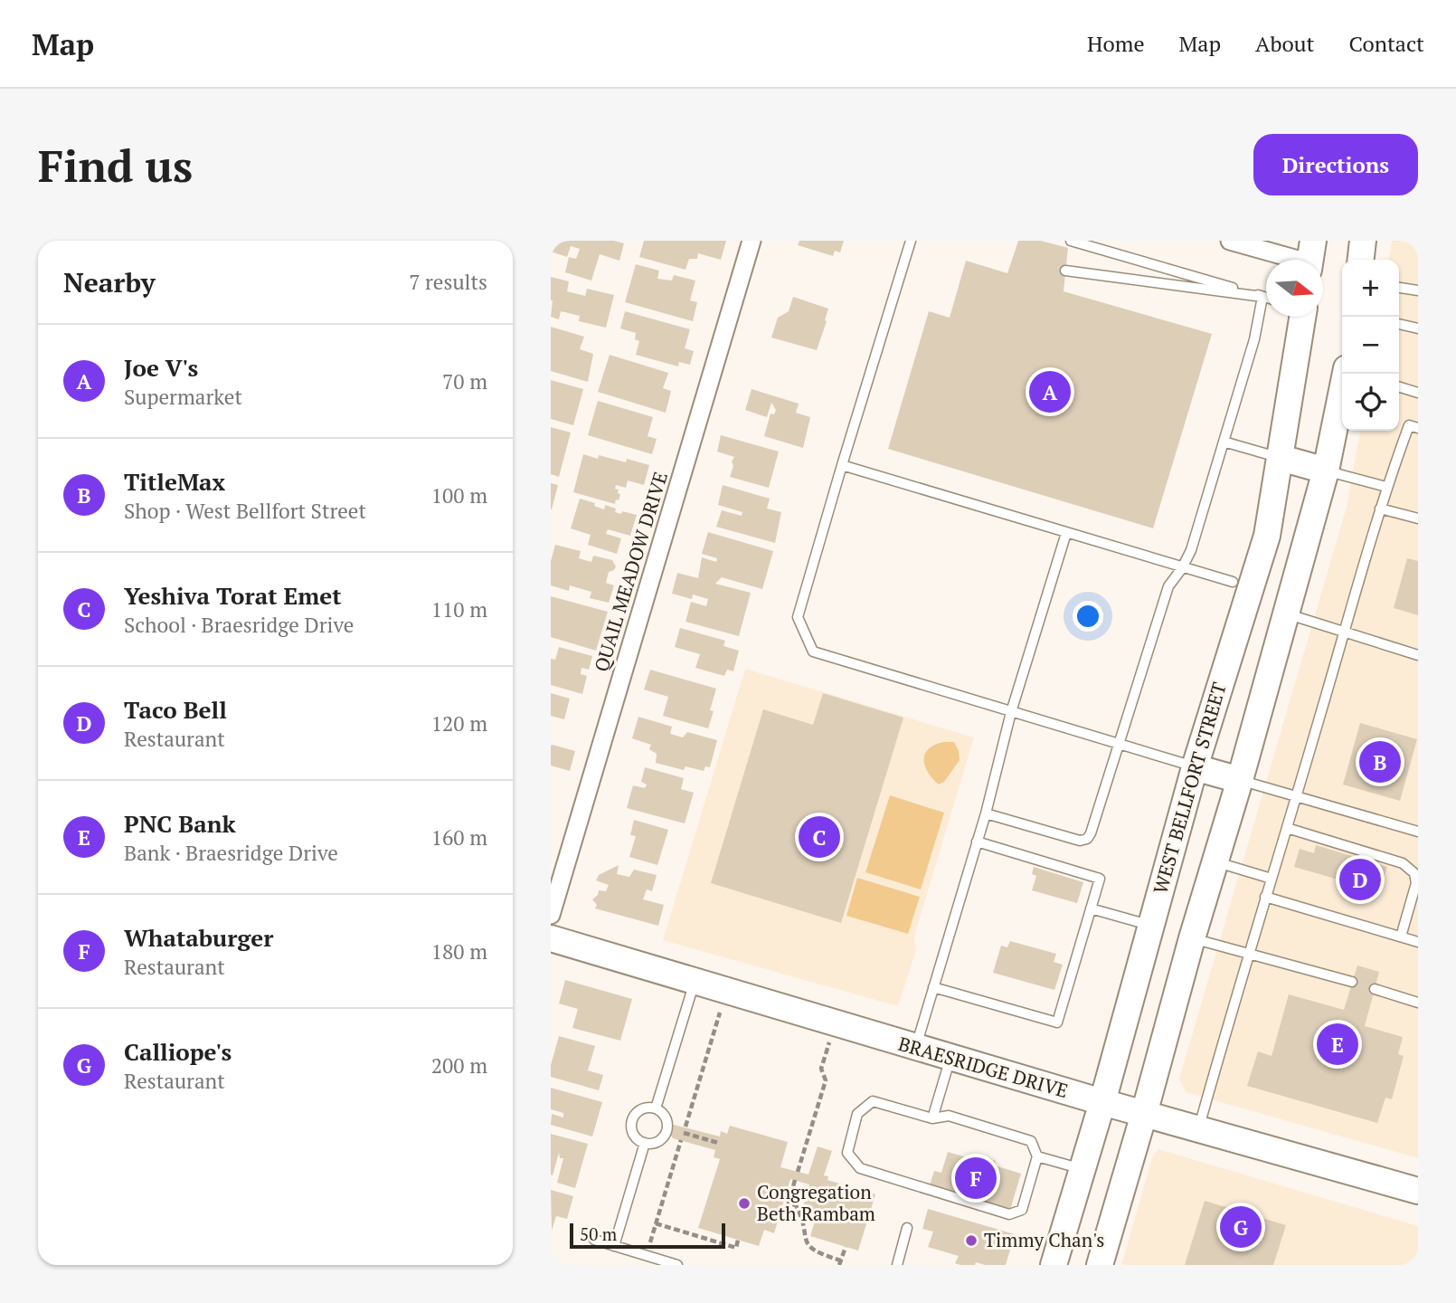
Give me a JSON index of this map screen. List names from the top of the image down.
{
  "streets": {
    "main road": ["WEST BELLFORT STREET", "BRAESRIDGE DRIVE"],
    "street": ["QUAIL MEADOW DRIVE"]
  },
  "crossings": [
    ["WEST BELLFORT STREET", "BRAESRIDGE DRIVE"]
  ],
  "places": ["Congregation Beth Rambam", "Timmy Chan's"],
  "scale_bar": "50 m",
  "north": "right",
  "page": {
    "header": "Map",
    "nav": [
      "Home",
      "Map",
      "About",
      "Contact"
    ],
    "buttons": "Directions",
    "title": "Find us",
    "heading": ["Nearby", "7 results"],
    "map_buttons": ["+", "−"],
    "list": [
      {
        "mark": "A",
        "name": "Joe V's",
        "note": "Supermarket",
        "value": "70 m"
      },
      {
        "mark": "B",
        "name": "TitleMax",
        "note": "Shop · West Bellfort Street",
        "value": "100 m"
      },
      {
        "mark": "C",
        "name": "Yeshiva Torat Emet",
        "note": "School · Braesridge Drive",
        "value": "110 m"
      },
      {
        "mark": "D",
        "name": "Taco Bell",
        "note": "Restaurant",
        "value": "120 m"
      },
      {
        "mark": "E",
        "name": "PNC Bank",
        "note": "Bank · Braesridge Drive",
        "value": "160 m"
      },
      {
        "mark": "F",
        "name": "Whataburger",
        "note": "Restaurant",
        "value": "180 m"
      },
      {
        "mark": "G",
        "name": "Calliope's",
        "note": "Restaurant",
        "value": "200 m"
      }
    ],
    "pins": [
      "A",
      "B",
      "C",
      "D",
      "E",
      "F",
      "G"
    ],
    "scale": "50 m"
  }
}
